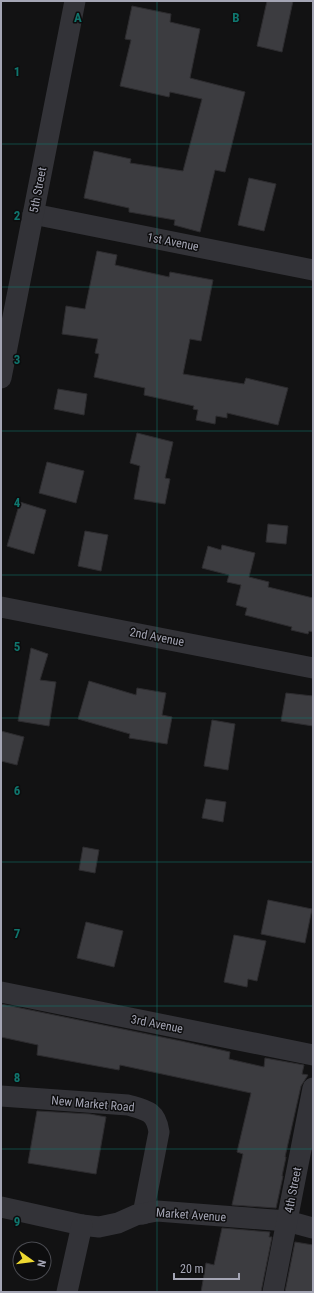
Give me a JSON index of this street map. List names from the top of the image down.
{
  "streets": {
    "street": [
      "5th Street",
      "1st Avenue",
      "2nd Avenue",
      "3rd Avenue",
      "New Market Road",
      "4th Street",
      "Market Avenue"
    ]
  },
  "crossings": [
    ["5th Street", "1st Avenue"],
    ["New Market Road", "Market Avenue"],
    ["4th Street", "Market Avenue"]
  ],
  "scale_bar": "20 m",
  "north": "right",
  "grid": {
    "columns": ["A", "B"],
    "rows": [
      "1",
      "2",
      "3",
      "4",
      "5",
      "6",
      "7",
      "8",
      "9"
    ]
  }
}
